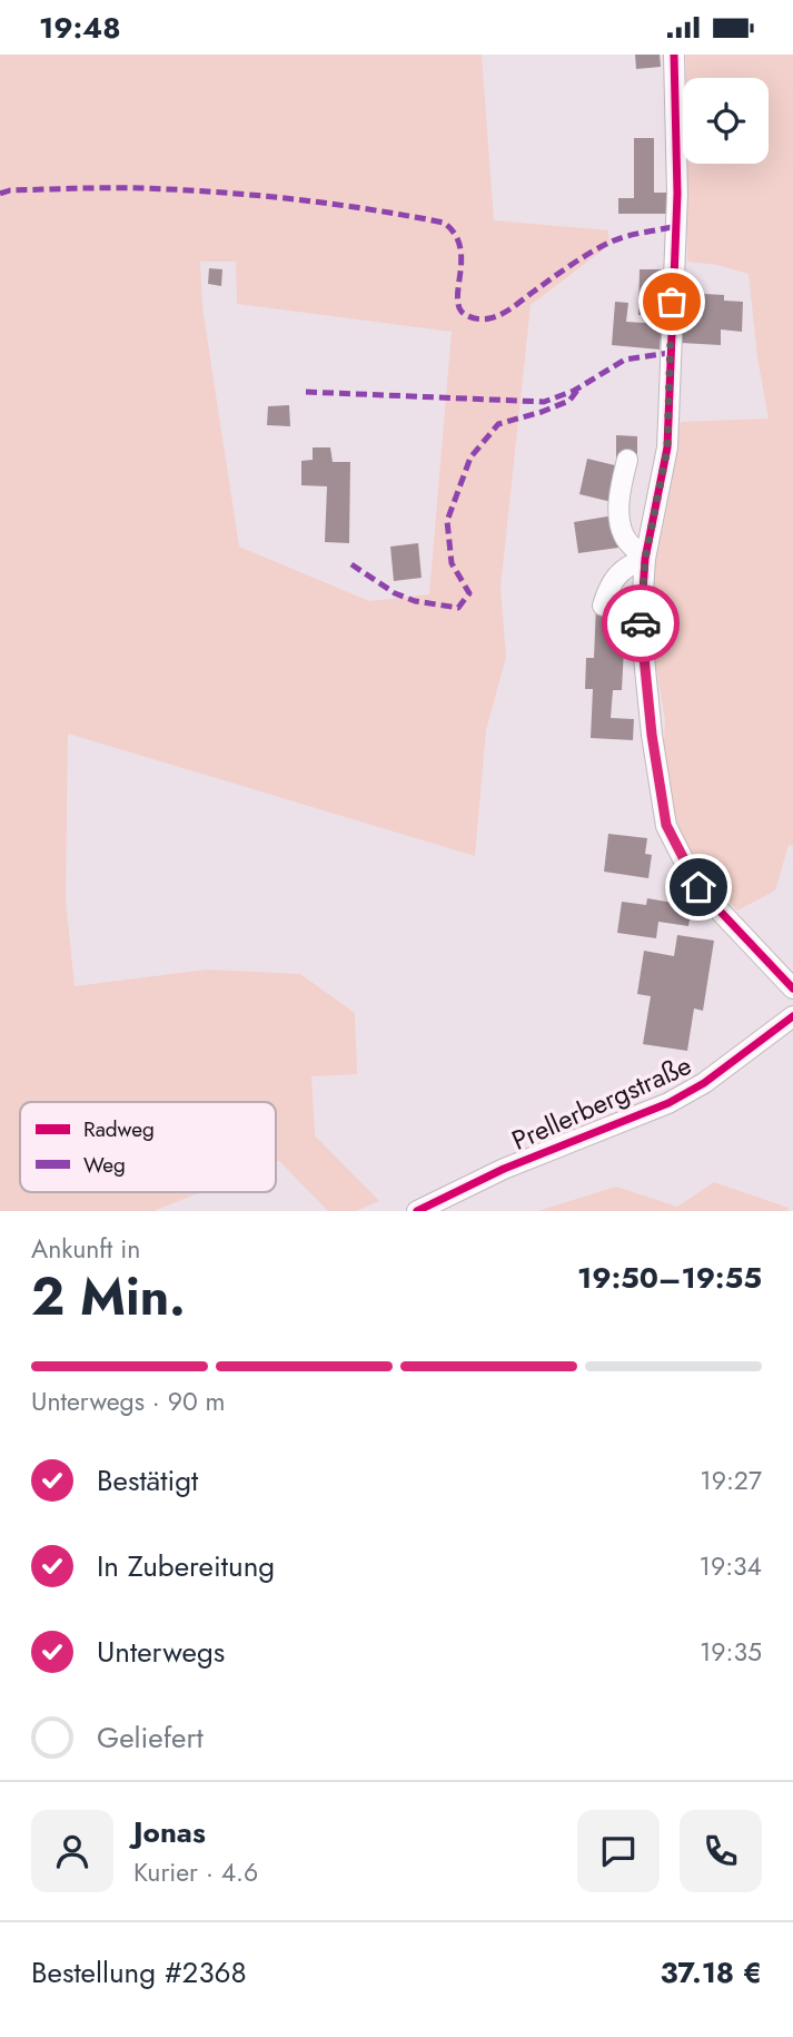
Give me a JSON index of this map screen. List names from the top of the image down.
{
  "streets": {
    "street": ["Prellerbergstraße"]
  },
  "legend": ["Radweg", "Weg"],
  "page": {
    "status": "19:48",
    "heading": ["2 Min.", "Ankunft in", "19:50–19:55"],
    "panel": [
      "Jonas",
      "Kurier · 4.6",
      "Bestellung #2368",
      "37.18 €"
    ],
    "bar": "Unterwegs · 90 m",
    "list": [
      ["Bestätigt", "19:27"],
      ["In Zubereitung", "19:34"],
      ["Unterwegs", "19:35"],
      "Geliefert"
    ]
  }
}
